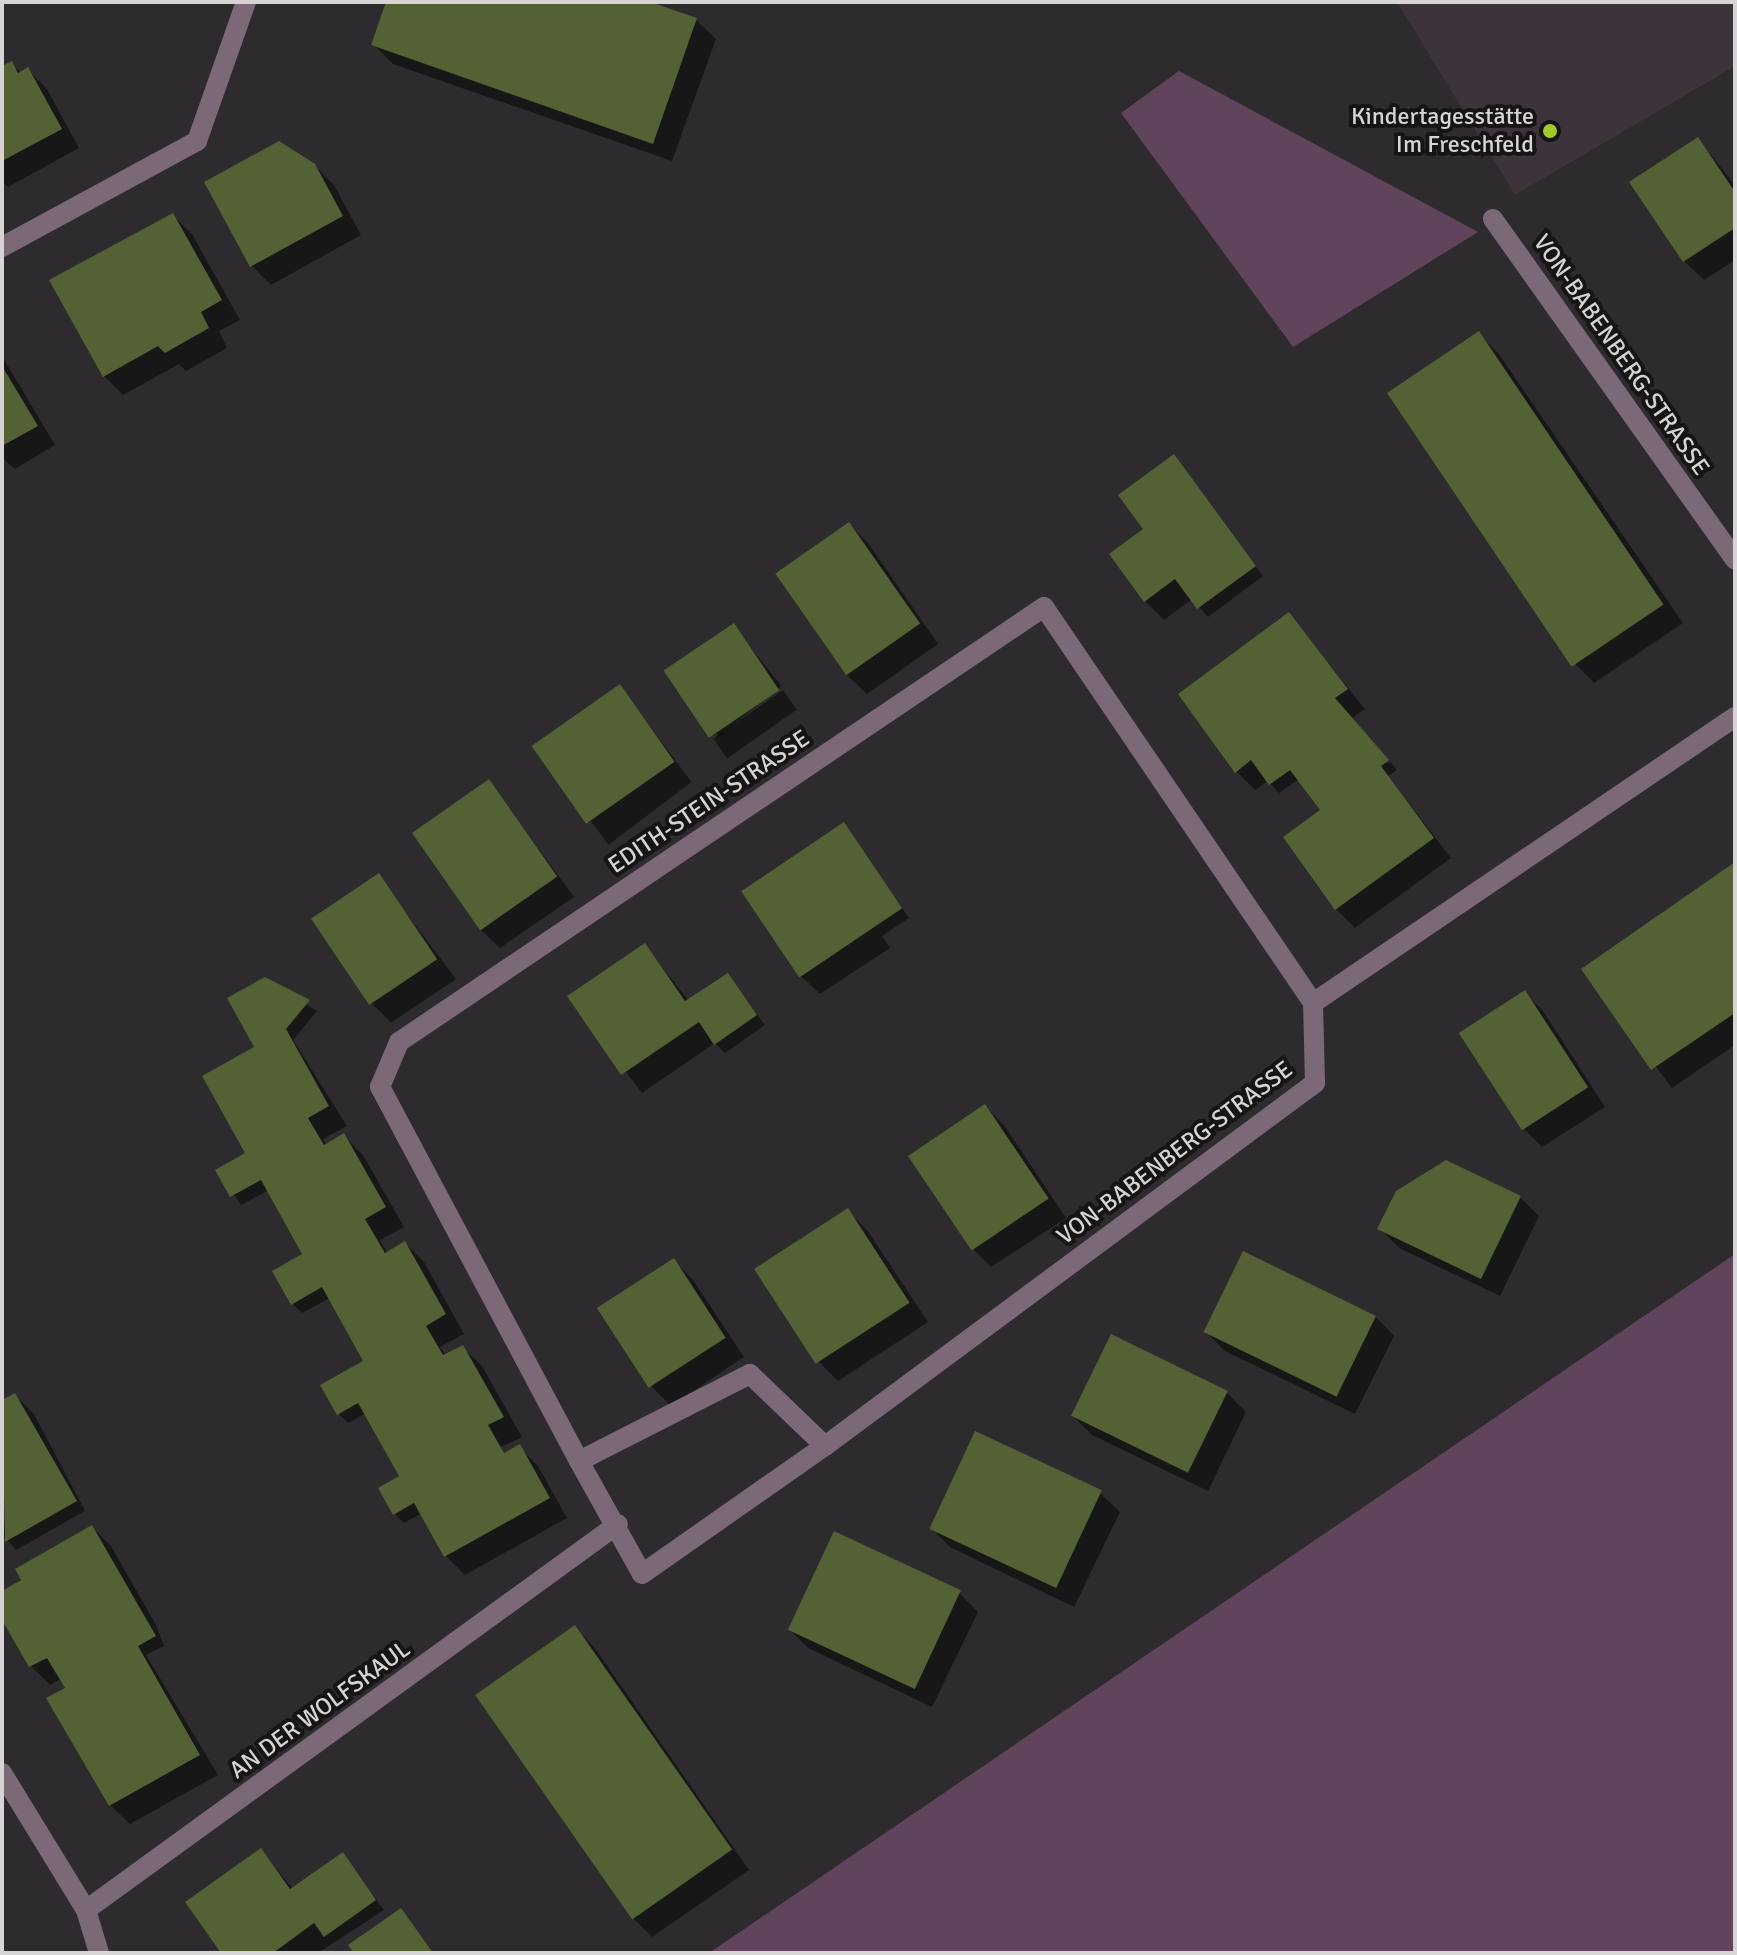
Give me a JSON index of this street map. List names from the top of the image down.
{
  "streets": {
    "street": ["VON-BABENBERG-STRASSE", "EDITH-STEIN-STRASSE", "AN DER WOLFSKAUL"]
  },
  "crossings": [
    ["VON-BABENBERG-STRASSE", "EDITH-STEIN-STRASSE"],
    ["VON-BABENBERG-STRASSE", "AN DER WOLFSKAUL"]
  ],
  "places": ["Kindertagesstätte Im Freschfeld"]
}
